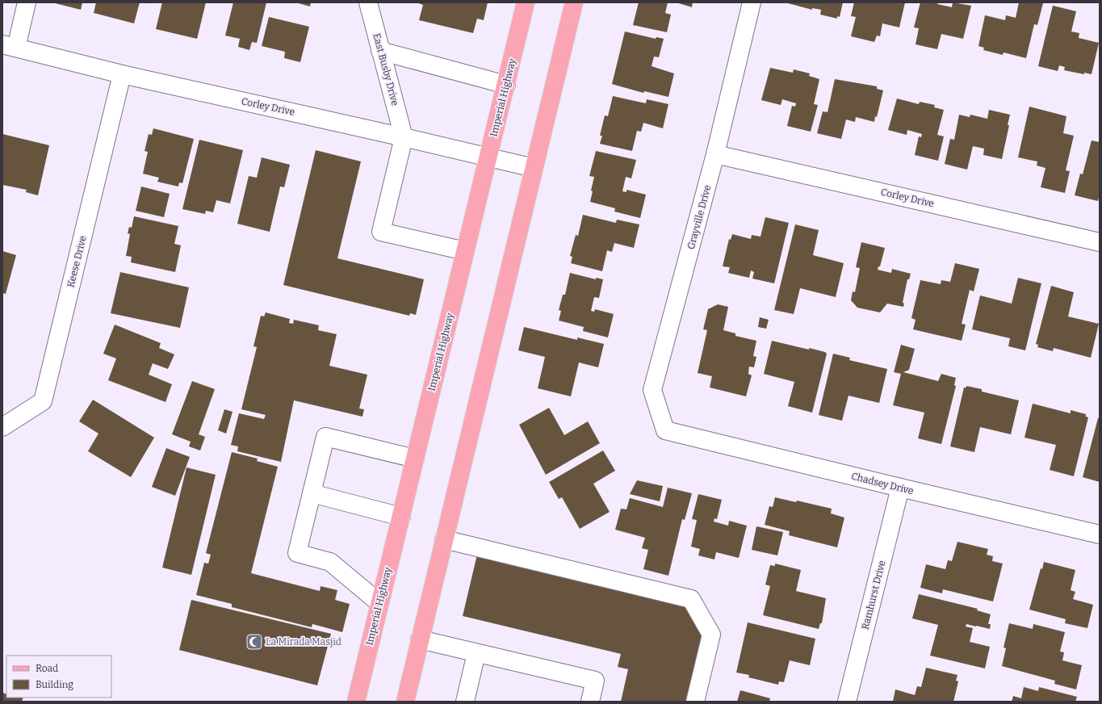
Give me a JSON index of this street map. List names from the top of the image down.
{
  "streets": {
    "main road": ["Imperial Highway"],
    "street": [
      "East Busby Drive",
      "Corley Drive",
      "Grayville Drive",
      "Keese Drive",
      "Chadsey Drive",
      "Ramhurst Drive"
    ]
  },
  "crossings": [
    ["East Busby Drive", "Corley Drive"],
    ["Imperial Highway", "Corley Drive"],
    ["Corley Drive", "Grayville Drive"],
    ["Corley Drive", "Keese Drive"],
    ["Grayville Drive", "Chadsey Drive"],
    ["Chadsey Drive", "Ramhurst Drive"]
  ],
  "places": {
    "mosque": ["La Mirada Masjid"]
  },
  "legend": ["Road", "Building"]
}
